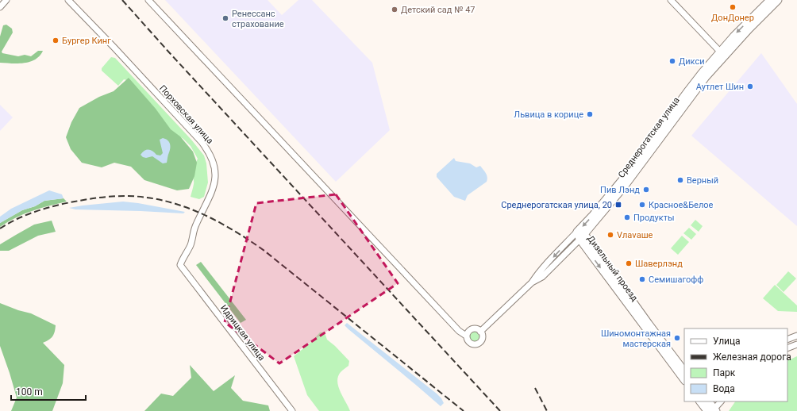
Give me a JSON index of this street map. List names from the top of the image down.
{
  "streets": {
    "street": [
      "Порховская улица",
      "Среднерогатская улица",
      "Дизельный проезд",
      "Идрицкая улица"
    ]
  },
  "crossings": [
    ["Порховская улица", "Идрицкая улица"],
    ["Среднерогатская улица", "Дизельный проезд"]
  ],
  "places": {
    "other": [
      "ДонДонер",
      "Детский сад № 47",
      "Ренессанс страхование",
      "Бургер Кинг",
      "Дикси",
      "Аутлет Шин",
      "Львица в корице",
      "Верный",
      "Пив Лэнд",
      "Красное&Белое",
      "Продукты",
      "Vлаvаше",
      "Шаверлэнд",
      "Семишагофф",
      "Шиномонтажная мастерская"
    ],
    "transit": ["Среднерогатская улица, 20"]
  },
  "legend": [
    "Улица",
    "Железная дорога",
    "Парк",
    "Вода"
  ],
  "scale_bar": "100 m"
}
